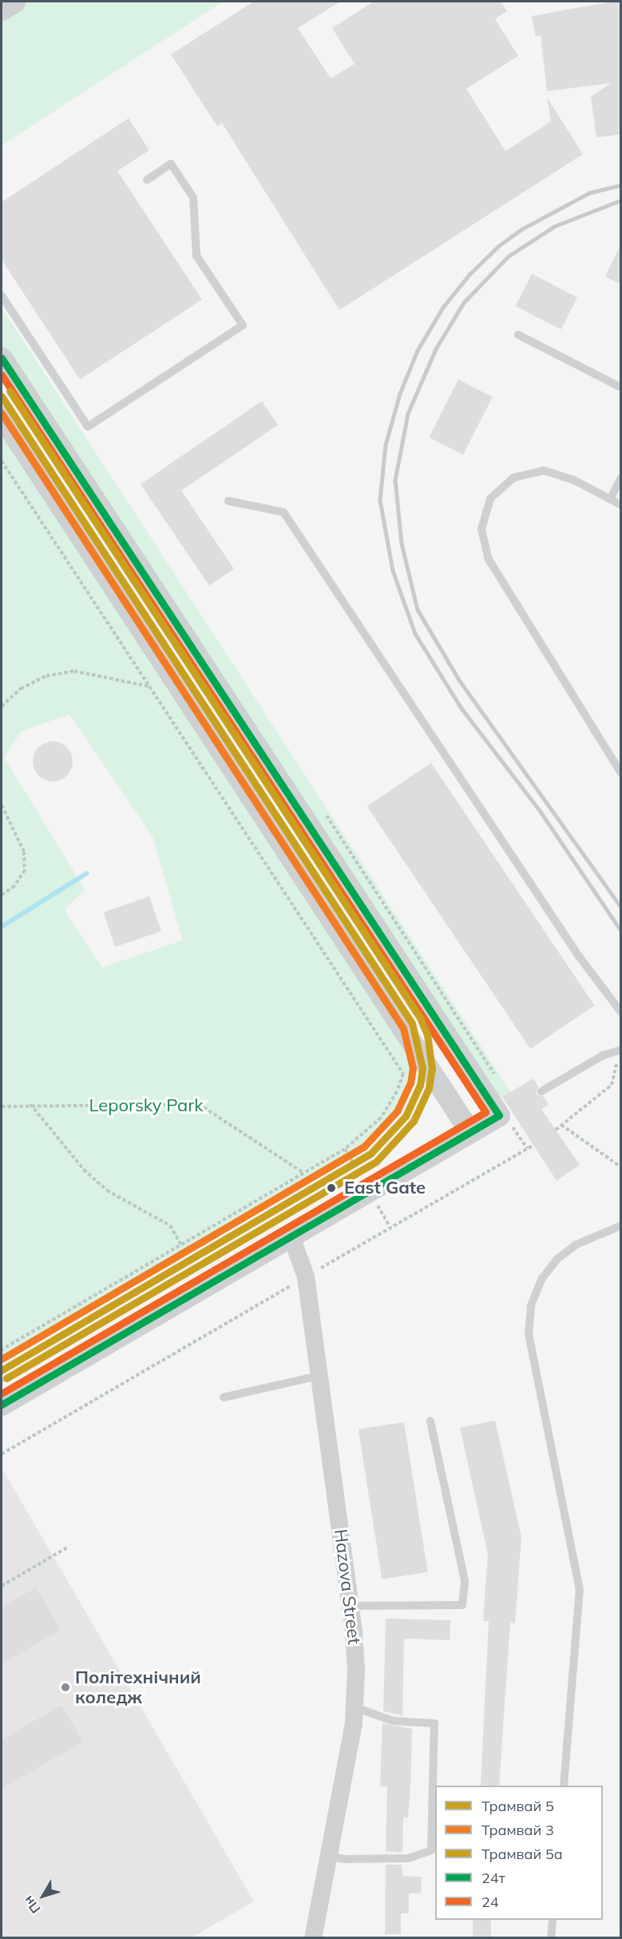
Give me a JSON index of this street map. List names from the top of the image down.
{
  "streets": {
    "street": ["Hazova Street"]
  },
  "parks": ["Leporsky Park"],
  "places": ["East Gate", "Політехнічний коледж"],
  "lines": [
    "transit line 24т",
    "transit line 24",
    "tram line 5а",
    "tram line 5",
    "tram line 3"
  ],
  "legend": [
    "Трамвай 5",
    "Трамвай 3",
    "Трамвай 5а",
    "24т",
    "24"
  ],
  "north": "bottom left"
}
